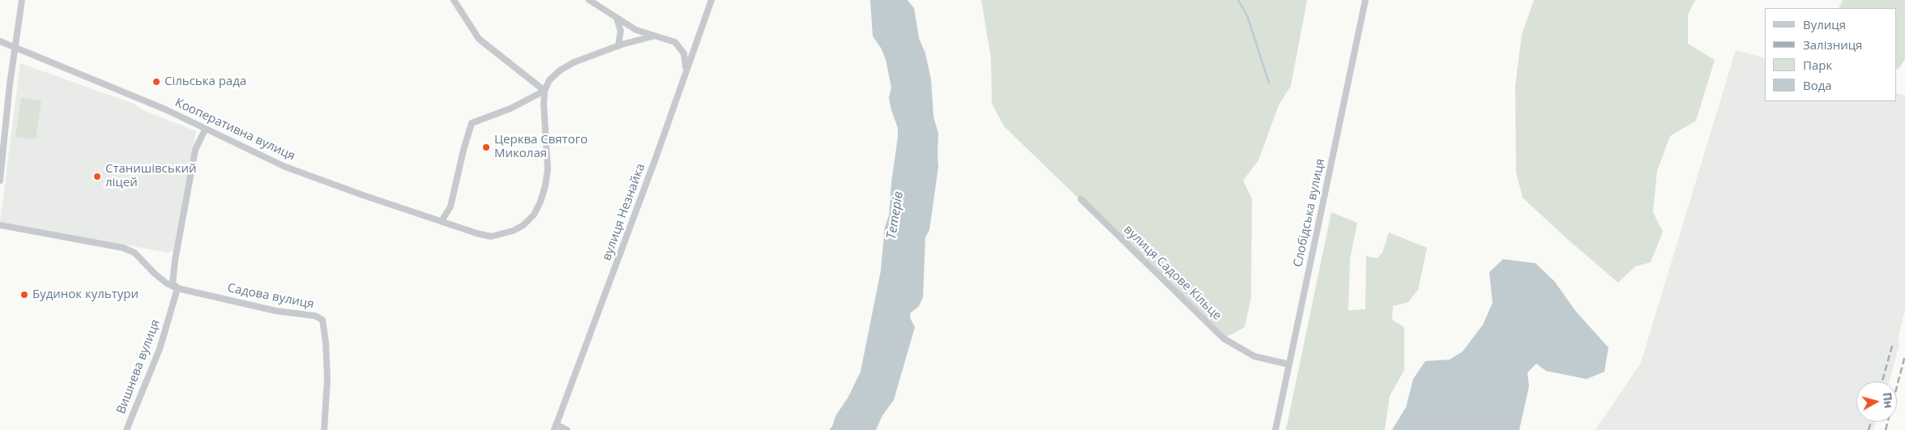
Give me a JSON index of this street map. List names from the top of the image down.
{
  "streets": {
    "street": [
      "Кооперативна вулиця",
      "вулиця Незнайка",
      "Слобідська вулиця",
      "вулиця Садове Кільце",
      "Садова вулиця",
      "Вишнева вулиця"
    ]
  },
  "crossings": [
    ["Слобідська вулиця", "вулиця Садове Кільце"],
    ["Садова вулиця", "Вишнева вулиця"]
  ],
  "water": ["Тетерів"],
  "places": [
    "Сільська рада",
    "Церква Святого Миколая",
    "Станишівський ліцей",
    "Будинок культури"
  ],
  "legend": [
    "Вулиця",
    "Залізниця",
    "Парк",
    "Вода"
  ],
  "north": "right"
}
